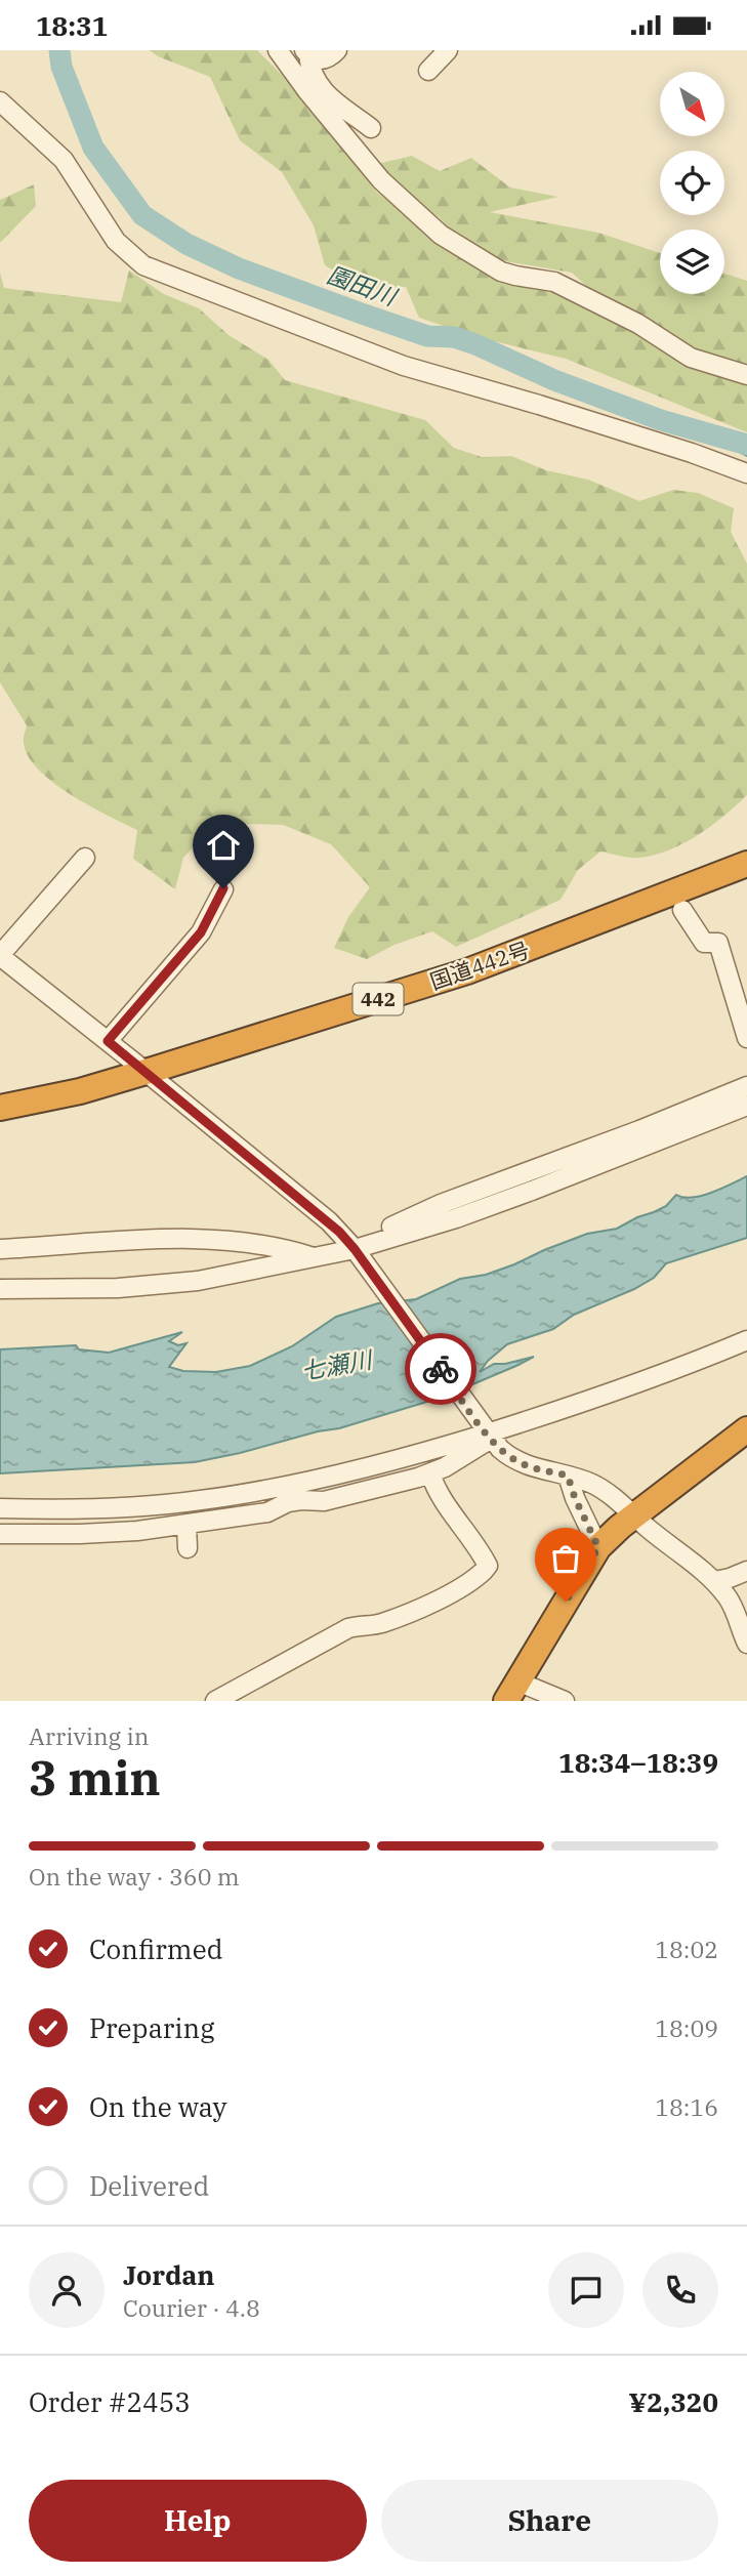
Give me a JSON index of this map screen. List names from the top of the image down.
{
  "streets": {
    "highway": ["国道442号", "442"]
  },
  "water": ["園田川", "七瀬川"],
  "north": "bottom right",
  "page": {
    "status": "18:31",
    "heading": ["3 min", "Arriving in", "18:34–18:39"],
    "panel": [
      "Jordan",
      "Courier · 4.8",
      "Order #2453",
      "¥2,320"
    ],
    "bar": "On the way · 360 m",
    "list": [
      ["Confirmed", "18:02"],
      ["Preparing", "18:09"],
      ["On the way", "18:16"],
      "Delivered"
    ],
    "buttons": ["Help", "Share"]
  }
}
